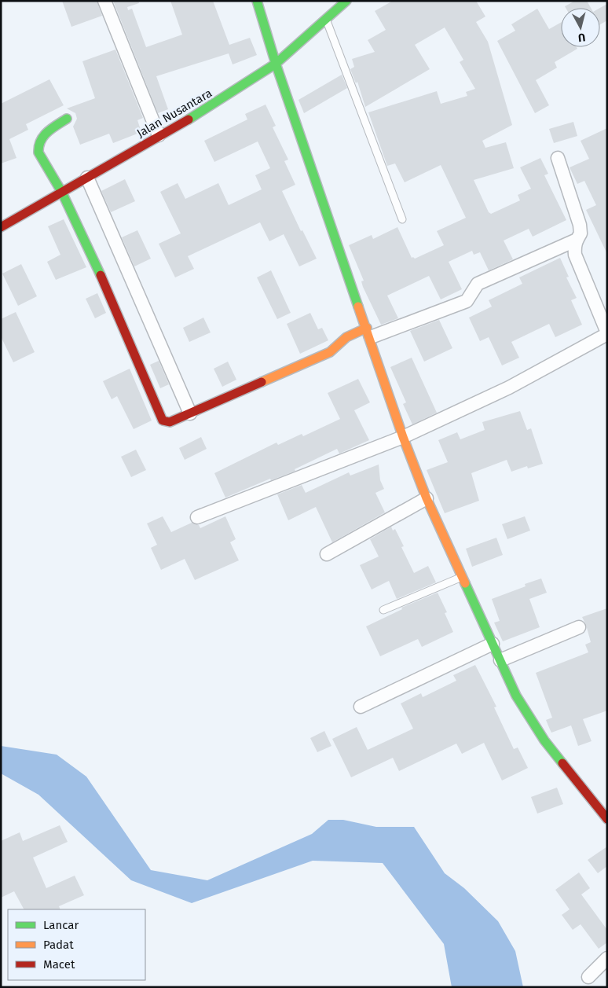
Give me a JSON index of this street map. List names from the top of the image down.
{
  "streets": {
    "main road": ["Jalan Nusantara"]
  },
  "legend": ["Lancar", "Padat", "Macet"],
  "north": "bottom"
}
